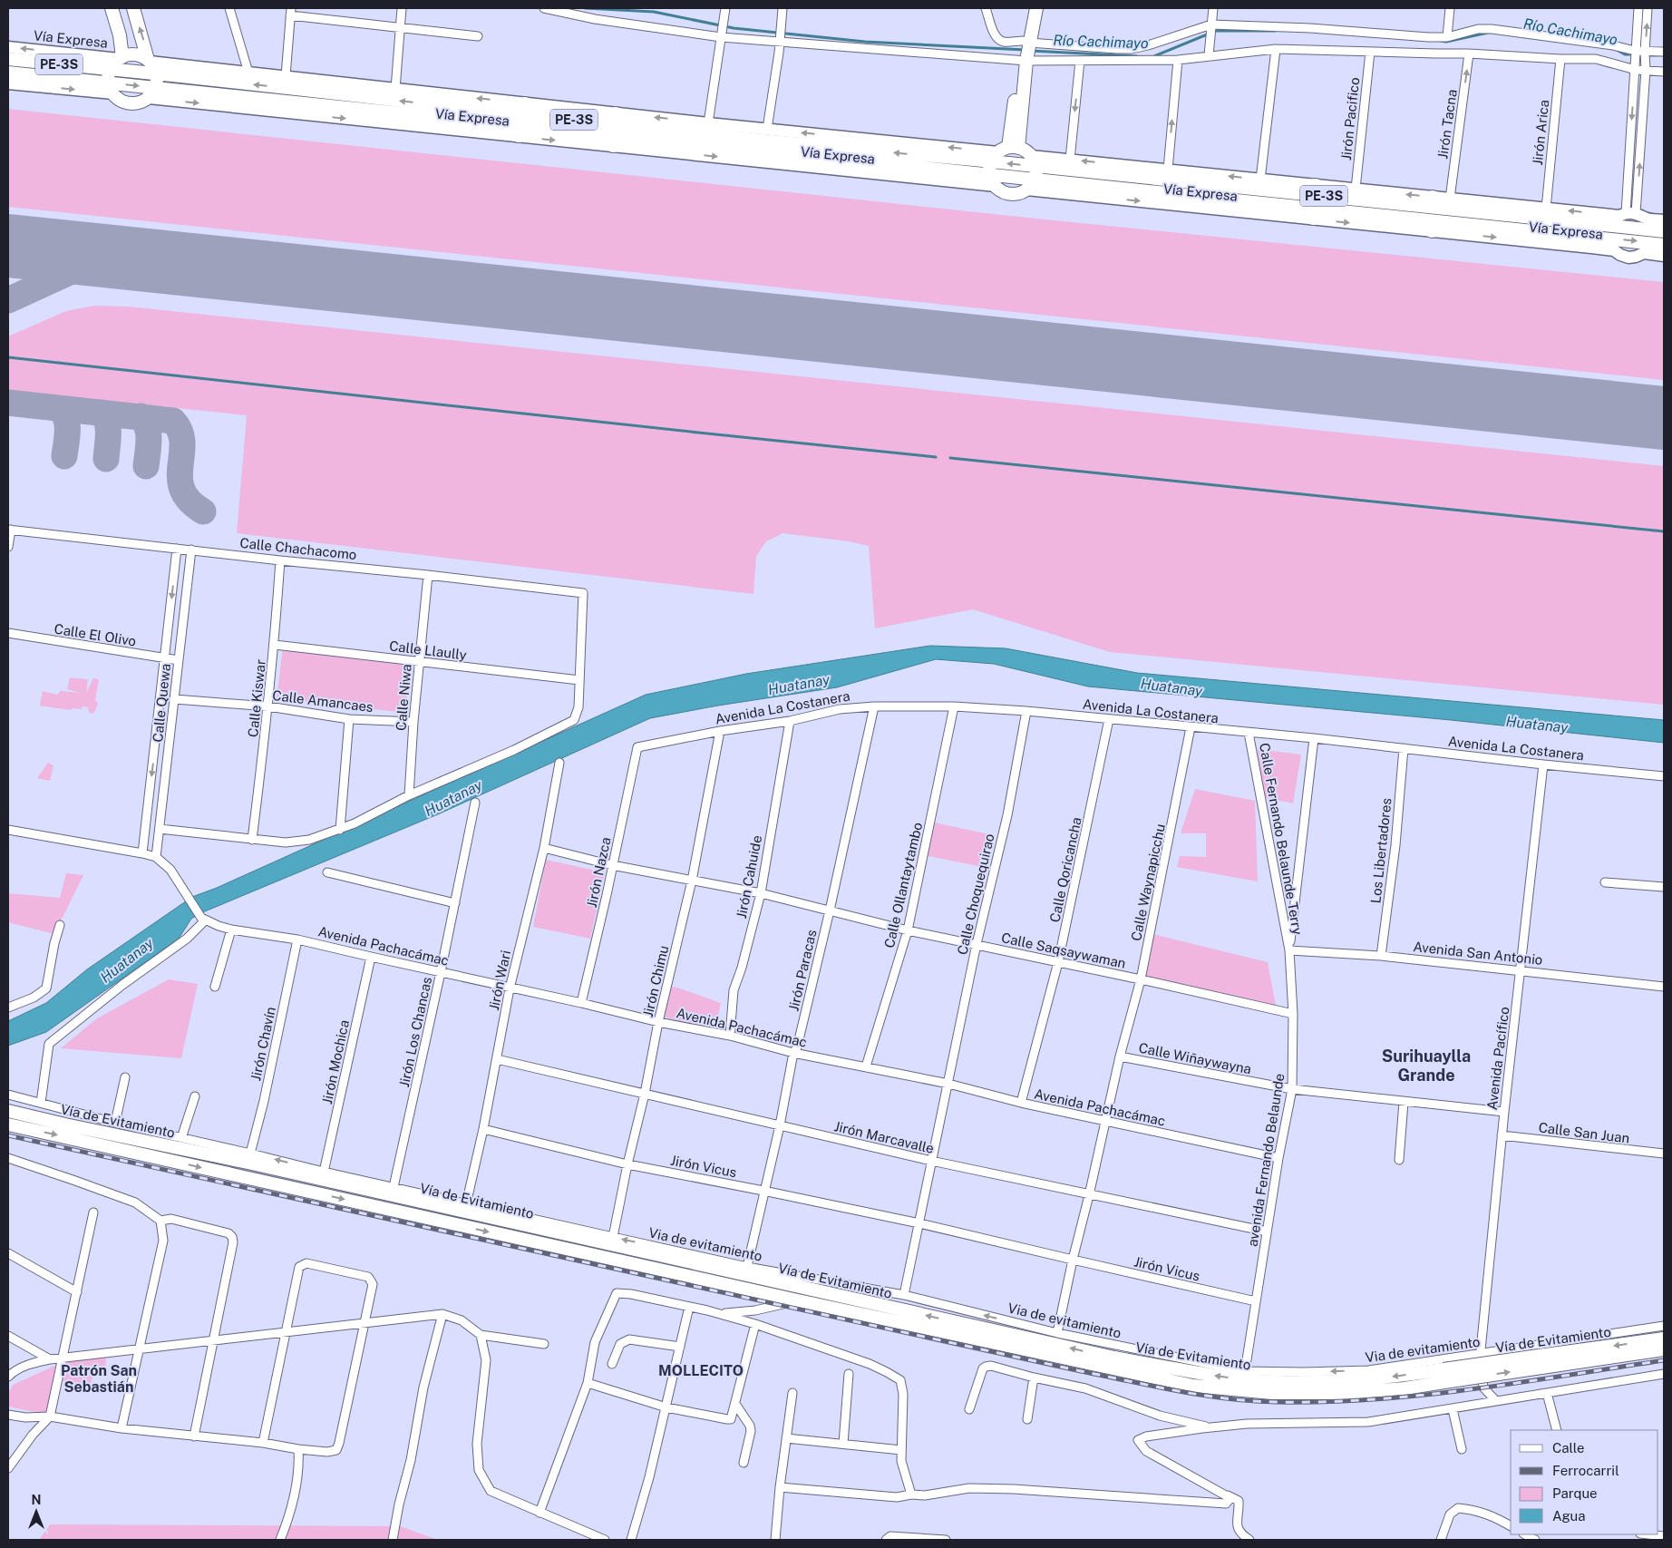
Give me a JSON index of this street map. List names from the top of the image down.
{
  "streets": {
    "main road": ["Vía Expresa", "PE-3S", "Vía de Evitamiento"],
    "street": [
      "Jirón Pacifico",
      "Jirón Tacna",
      "Jirón Arica",
      "Calle Chachacomo",
      "Calle El Olivo",
      "Calle Llaully",
      "Calle Niwa",
      "Calle Kiswar",
      "Calle Amancaes",
      "Calle Quewa",
      "Avenida La Costanera",
      "Calle Fernando Belaunde Terry",
      "Los Libertadores",
      "Calle Qoricancha",
      "Jirón Nazca",
      "Jirón Cahuide",
      "Calle Waynapicchu",
      "Calle Ollantaytambo",
      "Calle Choquequirao",
      "Avenida Pachacámac",
      "Calle Saqsaywaman",
      "Avenida San Antonio",
      "Jirón Paracas",
      "Jirón Wari",
      "Jirón Chimu",
      "Jirón Los Chancas",
      "Jirón Chavín",
      "Calle Wiñaywayna",
      "Avenida Pacífico",
      "Jirón Mochica",
      "Calle San Juan",
      "Jirón Marcavalle",
      "avenida Fernando Belaunde",
      "Jirón Vicus",
      "Via de evitamiento"
    ]
  },
  "crossings": [
    ["Vía Expresa", "Jirón Pacifico"],
    ["Vía Expresa", "Jirón Tacna"],
    ["Vía Expresa", "Jirón Arica"],
    ["Calle Chachacomo", "Calle Llaully"],
    ["Calle Chachacomo", "Calle Niwa"],
    ["Calle Chachacomo", "Calle Kiswar"],
    ["Calle Chachacomo", "Calle Quewa"],
    ["Calle El Olivo", "Calle Quewa"],
    ["Calle Llaully", "Calle Niwa"],
    ["Calle Llaully", "Calle Kiswar"],
    ["Calle Niwa", "Calle Amancaes"],
    ["Calle Kiswar", "Calle Amancaes"],
    ["Calle Amancaes", "Calle Quewa"],
    ["Avenida La Costanera", "Calle Fernando Belaunde Terry"],
    ["Avenida La Costanera", "Los Libertadores"],
    ["Avenida La Costanera", "Calle Qoricancha"],
    ["Avenida La Costanera", "Jirón Nazca"],
    ["Avenida La Costanera", "Jirón Cahuide"],
    ["Avenida La Costanera", "Calle Waynapicchu"],
    ["Avenida La Costanera", "Calle Ollantaytambo"],
    ["Avenida La Costanera", "Calle Choquequirao"],
    ["Avenida La Costanera", "Jirón Paracas"],
    ["Avenida La Costanera", "Jirón Chimu"],
    ["Avenida La Costanera", "Avenida Pacífico"],
    ["Calle Fernando Belaunde Terry", "Avenida San Antonio"],
    ["Calle Fernando Belaunde Terry", "avenida Fernando Belaunde"],
    ["Los Libertadores", "Avenida San Antonio"],
    ["Calle Qoricancha", "Avenida Pachacámac"],
    ["Calle Qoricancha", "Calle Saqsaywaman"],
    ["Jirón Nazca", "Avenida Pachacámac"],
    ["Jirón Nazca", "Calle Saqsaywaman"],
    ["Jirón Cahuide", "Avenida Pachacámac"],
    ["Jirón Cahuide", "Calle Saqsaywaman"],
    ["Calle Waynapicchu", "Avenida Pachacámac"],
    ["Calle Waynapicchu", "Calle Saqsaywaman"],
    ["Calle Waynapicchu", "Calle Wiñaywayna"],
    ["Calle Ollantaytambo", "Avenida Pachacámac"],
    ["Calle Ollantaytambo", "Calle Saqsaywaman"],
    ["Calle Choquequirao", "Avenida Pachacámac"],
    ["Calle Choquequirao", "Calle Saqsaywaman"],
    ["Avenida Pachacámac", "Jirón Paracas"],
    ["Avenida Pachacámac", "Jirón Wari"],
    ["Avenida Pachacámac", "Jirón Chimu"],
    ["Avenida Pachacámac", "Jirón Los Chancas"],
    ["Avenida Pachacámac", "Jirón Chavín"],
    ["Avenida Pachacámac", "Jirón Mochica"],
    ["Avenida Pachacámac", "avenida Fernando Belaunde"],
    ["Calle Saqsaywaman", "Jirón Paracas"],
    ["Calle Saqsaywaman", "Jirón Wari"],
    ["Calle Saqsaywaman", "Jirón Chimu"],
    ["Calle Saqsaywaman", "avenida Fernando Belaunde"],
    ["Avenida San Antonio", "Avenida Pacífico"],
    ["Avenida San Antonio", "avenida Fernando Belaunde"],
    ["Jirón Paracas", "Jirón Marcavalle"],
    ["Jirón Paracas", "Jirón Vicus"],
    ["Jirón Paracas", "Via de evitamiento"],
    ["Jirón Wari", "Jirón Marcavalle"],
    ["Jirón Wari", "Jirón Vicus"],
    ["Jirón Wari", "Via de evitamiento"],
    ["Jirón Chimu", "Jirón Marcavalle"],
    ["Jirón Chimu", "Jirón Vicus"],
    ["Jirón Chimu", "Via de evitamiento"],
    ["Jirón Los Chancas", "Via de evitamiento"],
    ["Jirón Chavín", "Via de evitamiento"],
    ["Calle Wiñaywayna", "avenida Fernando Belaunde"],
    ["Avenida Pacífico", "Calle San Juan"],
    ["Avenida Pacífico", "Via de evitamiento"],
    ["Jirón Mochica", "Vía de Evitamiento"],
    ["Jirón Mochica", "Via de evitamiento"],
    ["Vía de Evitamiento", "Via de evitamiento"],
    ["Jirón Marcavalle", "avenida Fernando Belaunde"],
    ["avenida Fernando Belaunde", "Jirón Vicus"],
    ["avenida Fernando Belaunde", "Via de evitamiento"]
  ],
  "one_way": ["Jirón Tacna"],
  "districts": ["Surihuaylla Grande", "Patrón San Sebastián", "MOLLECITO"],
  "water": ["Río Cachimayo", "Huatanay"],
  "legend": [
    "Calle",
    "Ferrocarril",
    "Parque",
    "Agua"
  ],
  "north": "top"
}
